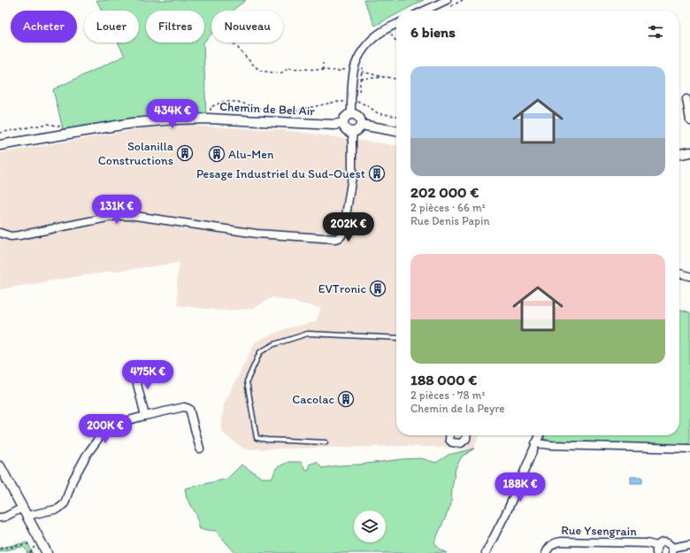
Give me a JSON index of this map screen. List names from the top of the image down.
{
  "streets": {
    "street": ["Chemin de Bel Air", "Rue Ysengrain"]
  },
  "places": {
    "building": [
      "Solanilla Constructions",
      "Alu-Men",
      "Pesage Industriel du Sud-Ouest",
      "EVTronic",
      "Cacolac"
    ]
  },
  "page": {
    "chip": [
      "Acheter",
      "Louer",
      "Filtres",
      "Nouveau"
    ],
    "heading": "6 biens",
    "list": [
      {
        "name": "202 000 €",
        "note": "2 pièces · 66 m² · Rue Denis Papin"
      },
      {
        "name": "188 000 €",
        "note": "2 pièces · 78 m² · Chemin de la Peyre"
      }
    ],
    "price": [
      "434K €",
      "131K €",
      "202K €",
      "475K €",
      "200K €",
      "188K €"
    ]
  }
}
